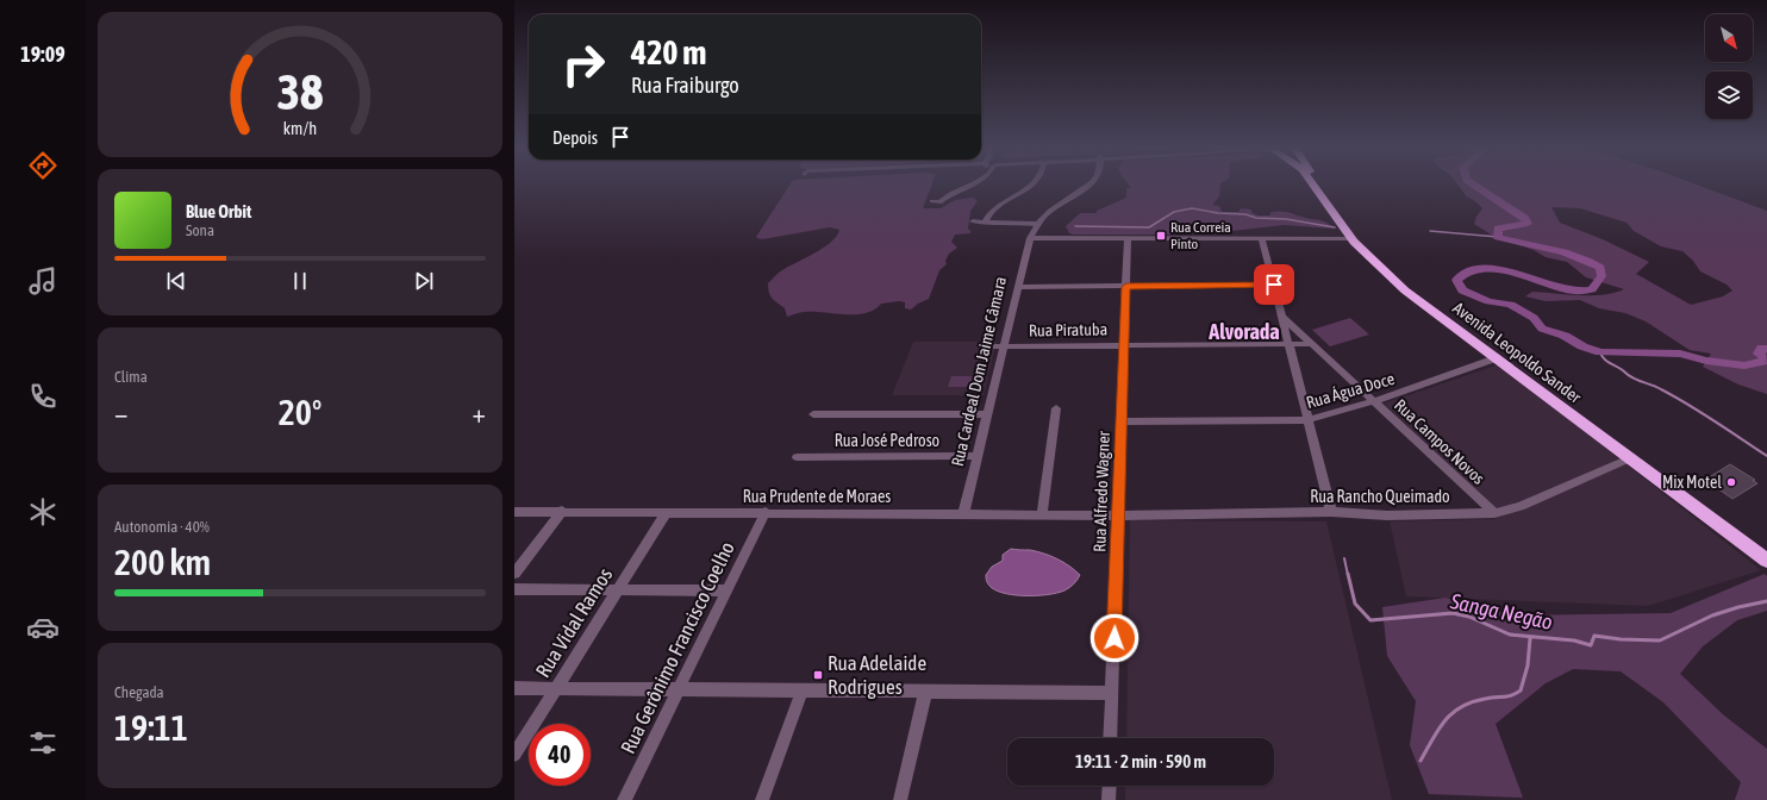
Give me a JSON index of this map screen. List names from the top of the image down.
{
  "streets": {
    "highway": ["Avenida Leopoldo Sander"],
    "street": [
      "Rua Piratuba",
      "Rua Cardeal Dom Jaime Câmara",
      "Rua Água Doce",
      "Rua José Pedroso",
      "Rua Campos Novos",
      "Rua Alfredo Wagner",
      "Rua Prudente de Moraes",
      "Rua Rancho Queimado",
      "Rua Vidal Ramos",
      "Rua Gerônimo Francisco Coelho"
    ]
  },
  "crossings": [
    ["Rua Piratuba", "Rua Cardeal Dom Jaime Câmara"],
    ["Rua Piratuba", "Rua Campos Novos"],
    ["Rua Piratuba", "Rua Alfredo Wagner"],
    ["Avenida Leopoldo Sander", "Rua Água Doce"],
    ["Avenida Leopoldo Sander", "Rua Rancho Queimado"],
    ["Rua Cardeal Dom Jaime Câmara", "Rua José Pedroso"],
    ["Rua Cardeal Dom Jaime Câmara", "Rua Prudente de Moraes"],
    ["Rua Água Doce", "Rua Campos Novos"],
    ["Rua Água Doce", "Rua Alfredo Wagner"],
    ["Rua Campos Novos", "Rua Rancho Queimado"],
    ["Rua Alfredo Wagner", "Rua Prudente de Moraes"],
    ["Rua Alfredo Wagner", "Rua Rancho Queimado"],
    ["Rua Prudente de Moraes", "Rua Rancho Queimado"],
    ["Rua Prudente de Moraes", "Rua Vidal Ramos"],
    ["Rua Prudente de Moraes", "Rua Gerônimo Francisco Coelho"]
  ],
  "districts": ["Alvorada"],
  "water": ["Sanga Negão"],
  "places": {
    "transit": ["Rua Correia Pinto", "Rua Adelaide Rodrigues"],
    "other": ["Mix Motel"]
  },
  "north": "bottom right",
  "page": {
    "tabs": "19:09",
    "turn": ["420 m", "Rua Fraiburgo"],
    "then": "Depois",
    "song": ["Blue Orbit", "Sona"],
    "tile": [
      "Clima",
      ["Autonomia · 40%", "200 km"],
      ["Chegada", "19:11"]
    ],
    "heat": ["−", "20°", "+"],
    "limit": "40",
    "trip": "19:11 · 2 min · 590 m",
    "gauge": ["38", "km/h"]
  }
}
